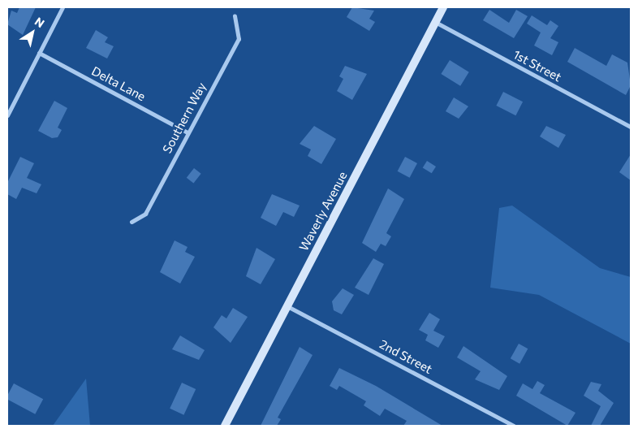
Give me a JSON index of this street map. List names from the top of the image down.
{
  "streets": {
    "street": [
      "1st Street",
      "Delta Lane",
      "Southern Way",
      "Waverly Avenue",
      "2nd Street"
    ]
  },
  "crossings": [
    ["1st Street", "Waverly Avenue"],
    ["Delta Lane", "Southern Way"],
    ["Waverly Avenue", "2nd Street"]
  ],
  "north": "top right"
}
